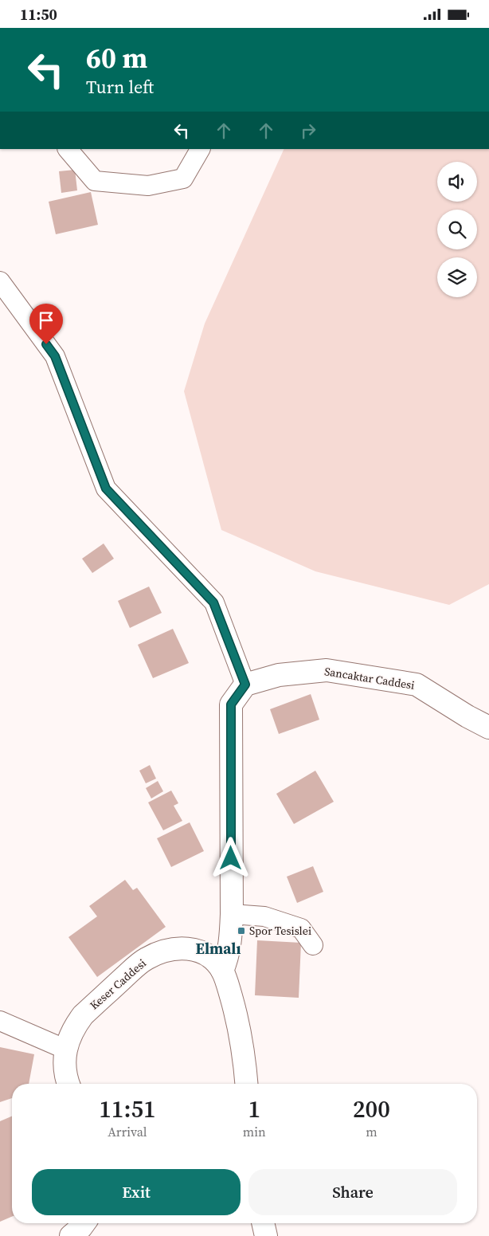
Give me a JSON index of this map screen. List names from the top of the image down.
{
  "streets": {
    "street": ["Sancaktar Caddesi", "Keser Caddesi"]
  },
  "districts": ["Elmalı"],
  "places": {
    "transit": ["Spor Tesislei"]
  },
  "page": {
    "status": "11:50",
    "turn": ["60 m", "Turn left"],
    "eta": [
      "11:51",
      "Arrival",
      "1",
      "min",
      "200",
      "m"
    ],
    "buttons": ["Exit", "Share"]
  }
}
